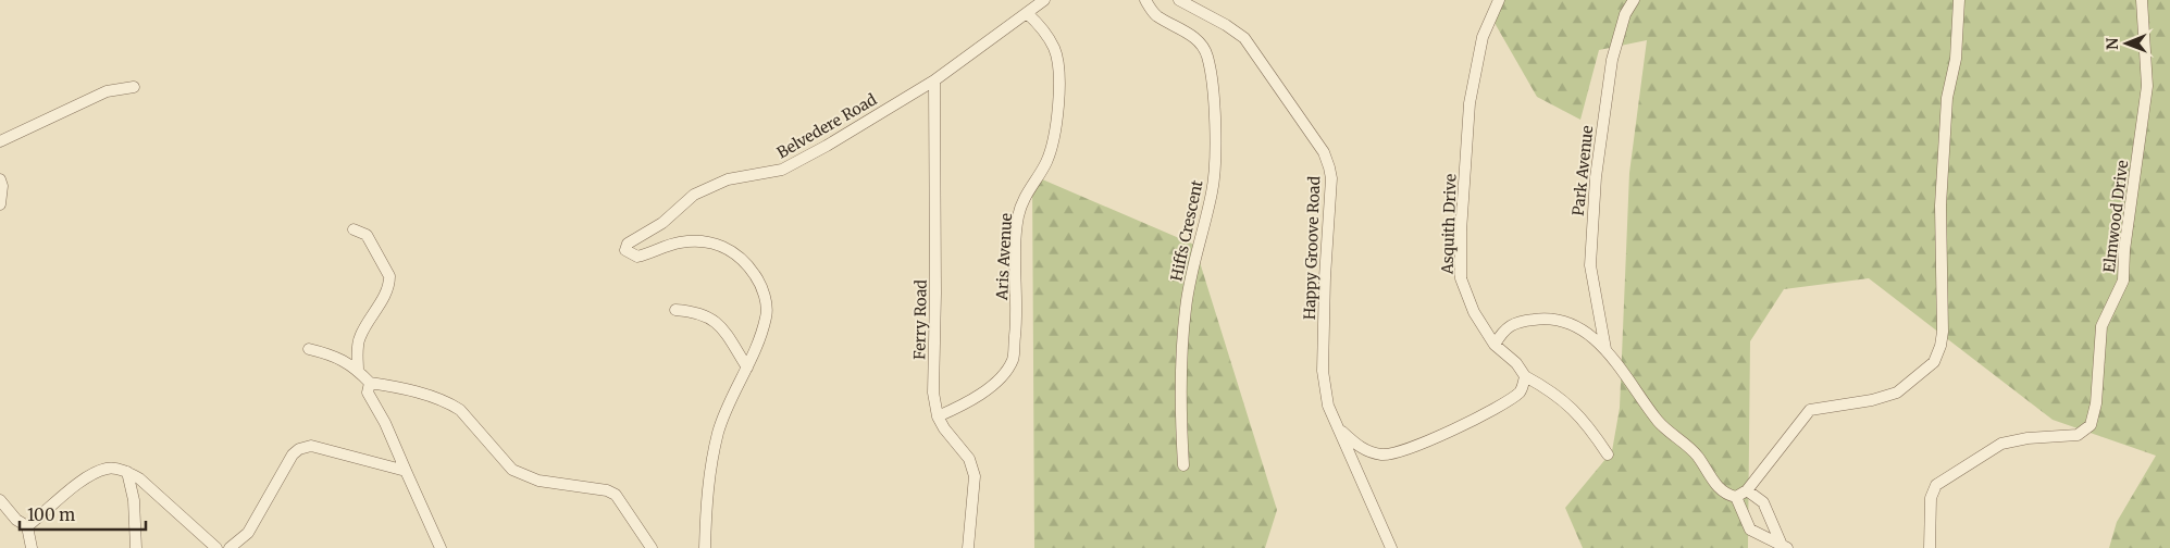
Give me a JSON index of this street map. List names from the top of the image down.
{
  "streets": {
    "street": [
      "Belvedere Road",
      "Park Avenue",
      "Elmwood Drive",
      "Asquith Drive",
      "Hiffs Crescent",
      "Happy Groove Road",
      "Aris Avenue",
      "Ferry Road"
    ]
  },
  "crossings": [
    ["Belvedere Road", "Aris Avenue"],
    ["Belvedere Road", "Ferry Road"],
    ["Aris Avenue", "Ferry Road"]
  ],
  "scale_bar": "100 m",
  "north": "left"
}
